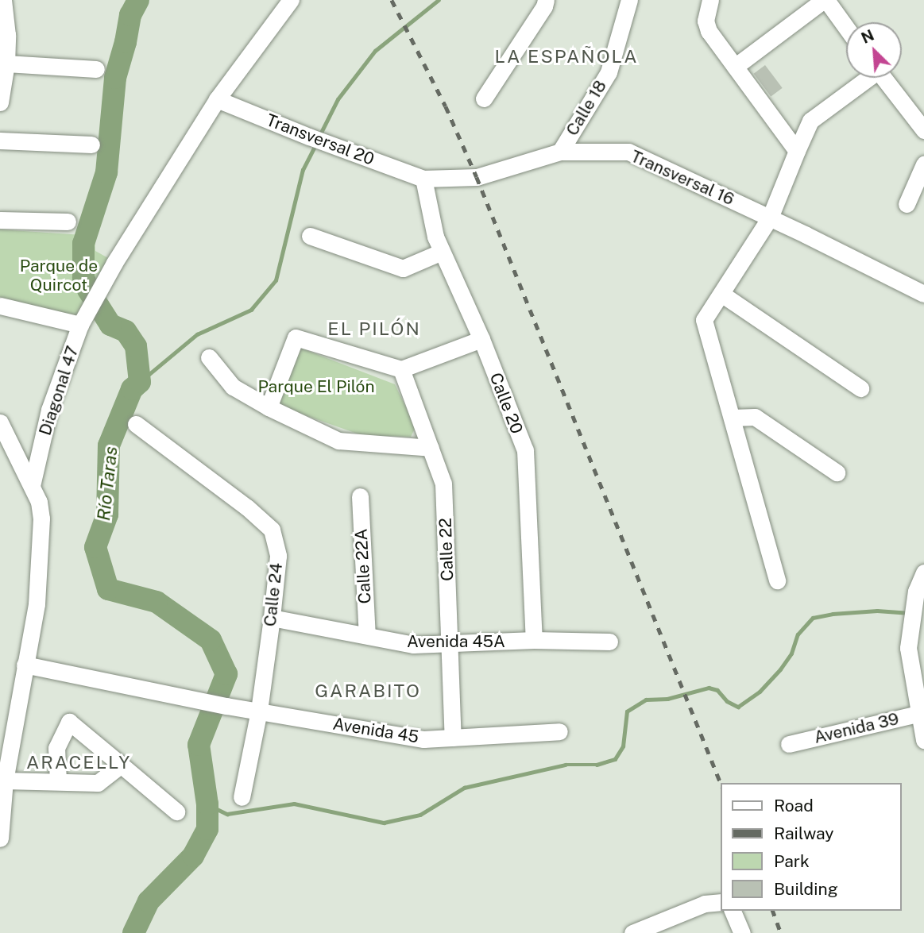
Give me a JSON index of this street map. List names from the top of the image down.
{
  "streets": {
    "street": [
      "Calle 18",
      "Transversal 20",
      "Transversal 16",
      "Diagonal 47",
      "Calle 20",
      "Calle 22",
      "Calle 22A",
      "Calle 24",
      "Avenida 45A",
      "Avenida 39",
      "Avenida 45"
    ]
  },
  "crossings": [
    ["Calle 18", "Transversal 16"],
    ["Transversal 20", "Transversal 16"],
    ["Transversal 20", "Diagonal 47"],
    ["Transversal 20", "Calle 20"],
    ["Transversal 16", "Calle 20"],
    ["Calle 20", "Avenida 45A"],
    ["Calle 22", "Avenida 45A"],
    ["Calle 22", "Avenida 45"],
    ["Calle 22A", "Avenida 45A"],
    ["Calle 24", "Avenida 45A"],
    ["Calle 24", "Avenida 45"]
  ],
  "districts": [
    "LA ESPAÑOLA",
    "EL PILÓN",
    "GARABITO",
    "ARACELLY"
  ],
  "water": ["Río Taras"],
  "parks": ["Parque de Quircot", "Parque El Pilón"],
  "legend": [
    "Road",
    "Railway",
    "Park",
    "Building"
  ],
  "north": "top left"
}
